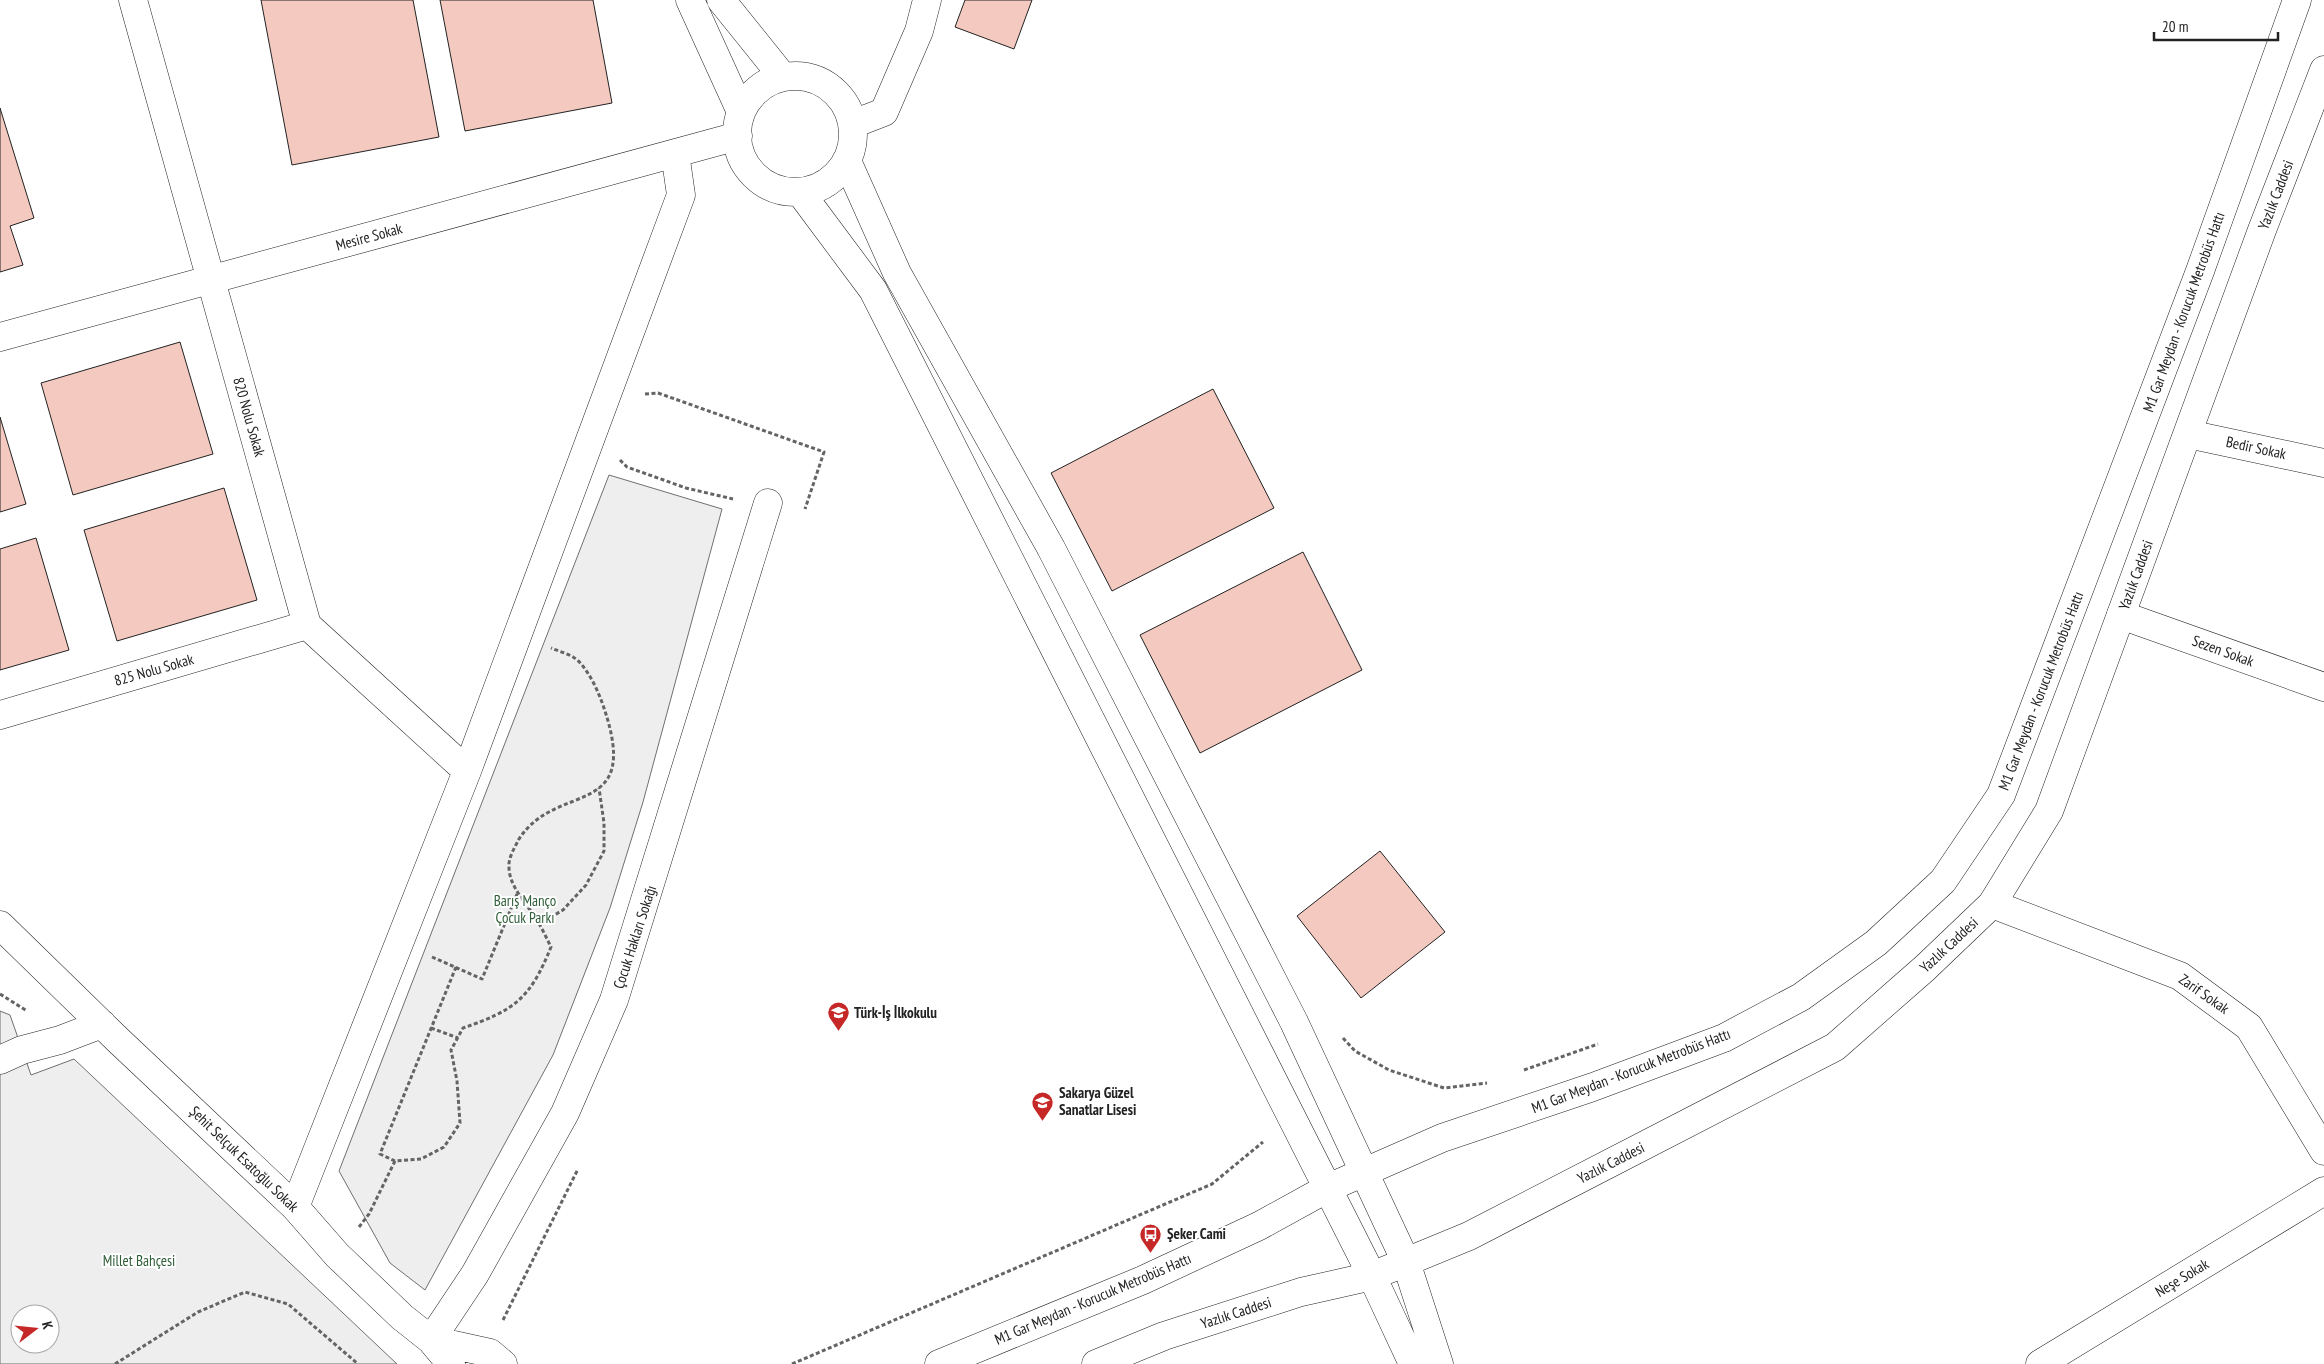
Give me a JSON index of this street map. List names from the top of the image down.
{
  "streets": {
    "street": [
      "Yazlık Caddesi",
      "Mesire Sokak",
      "M1 Gar Meydan - Korucuk Metrobüs Hattı",
      "820 Nolu Sokak",
      "Bedir Sokak",
      "Sezen Sokak",
      "825 Nolu Sokak",
      "Çocuk Hakları Sokağı",
      "Zarif Sokak",
      "Şehit Selçuk Esatoğlu Sokak",
      "Neşe Sokak"
    ]
  },
  "crossings": [
    ["Yazlık Caddesi", "Bedir Sokak"],
    ["Yazlık Caddesi", "Sezen Sokak"],
    ["Yazlık Caddesi", "Zarif Sokak"],
    ["Mesire Sokak", "820 Nolu Sokak"],
    ["820 Nolu Sokak", "825 Nolu Sokak"],
    ["Çocuk Hakları Sokağı", "Şehit Selçuk Esatoğlu Sokak"]
  ],
  "parks": ["Barış Manço Çocuk Parkı", "Millet Bahçesi"],
  "places": {
    "school or university": ["Türk-İş İlkokulu", "Sakarya Güzel Sanatlar Lisesi"],
    "bus stop": ["Şeker Cami"]
  },
  "scale_bar": "20 m",
  "north": "right"
}
